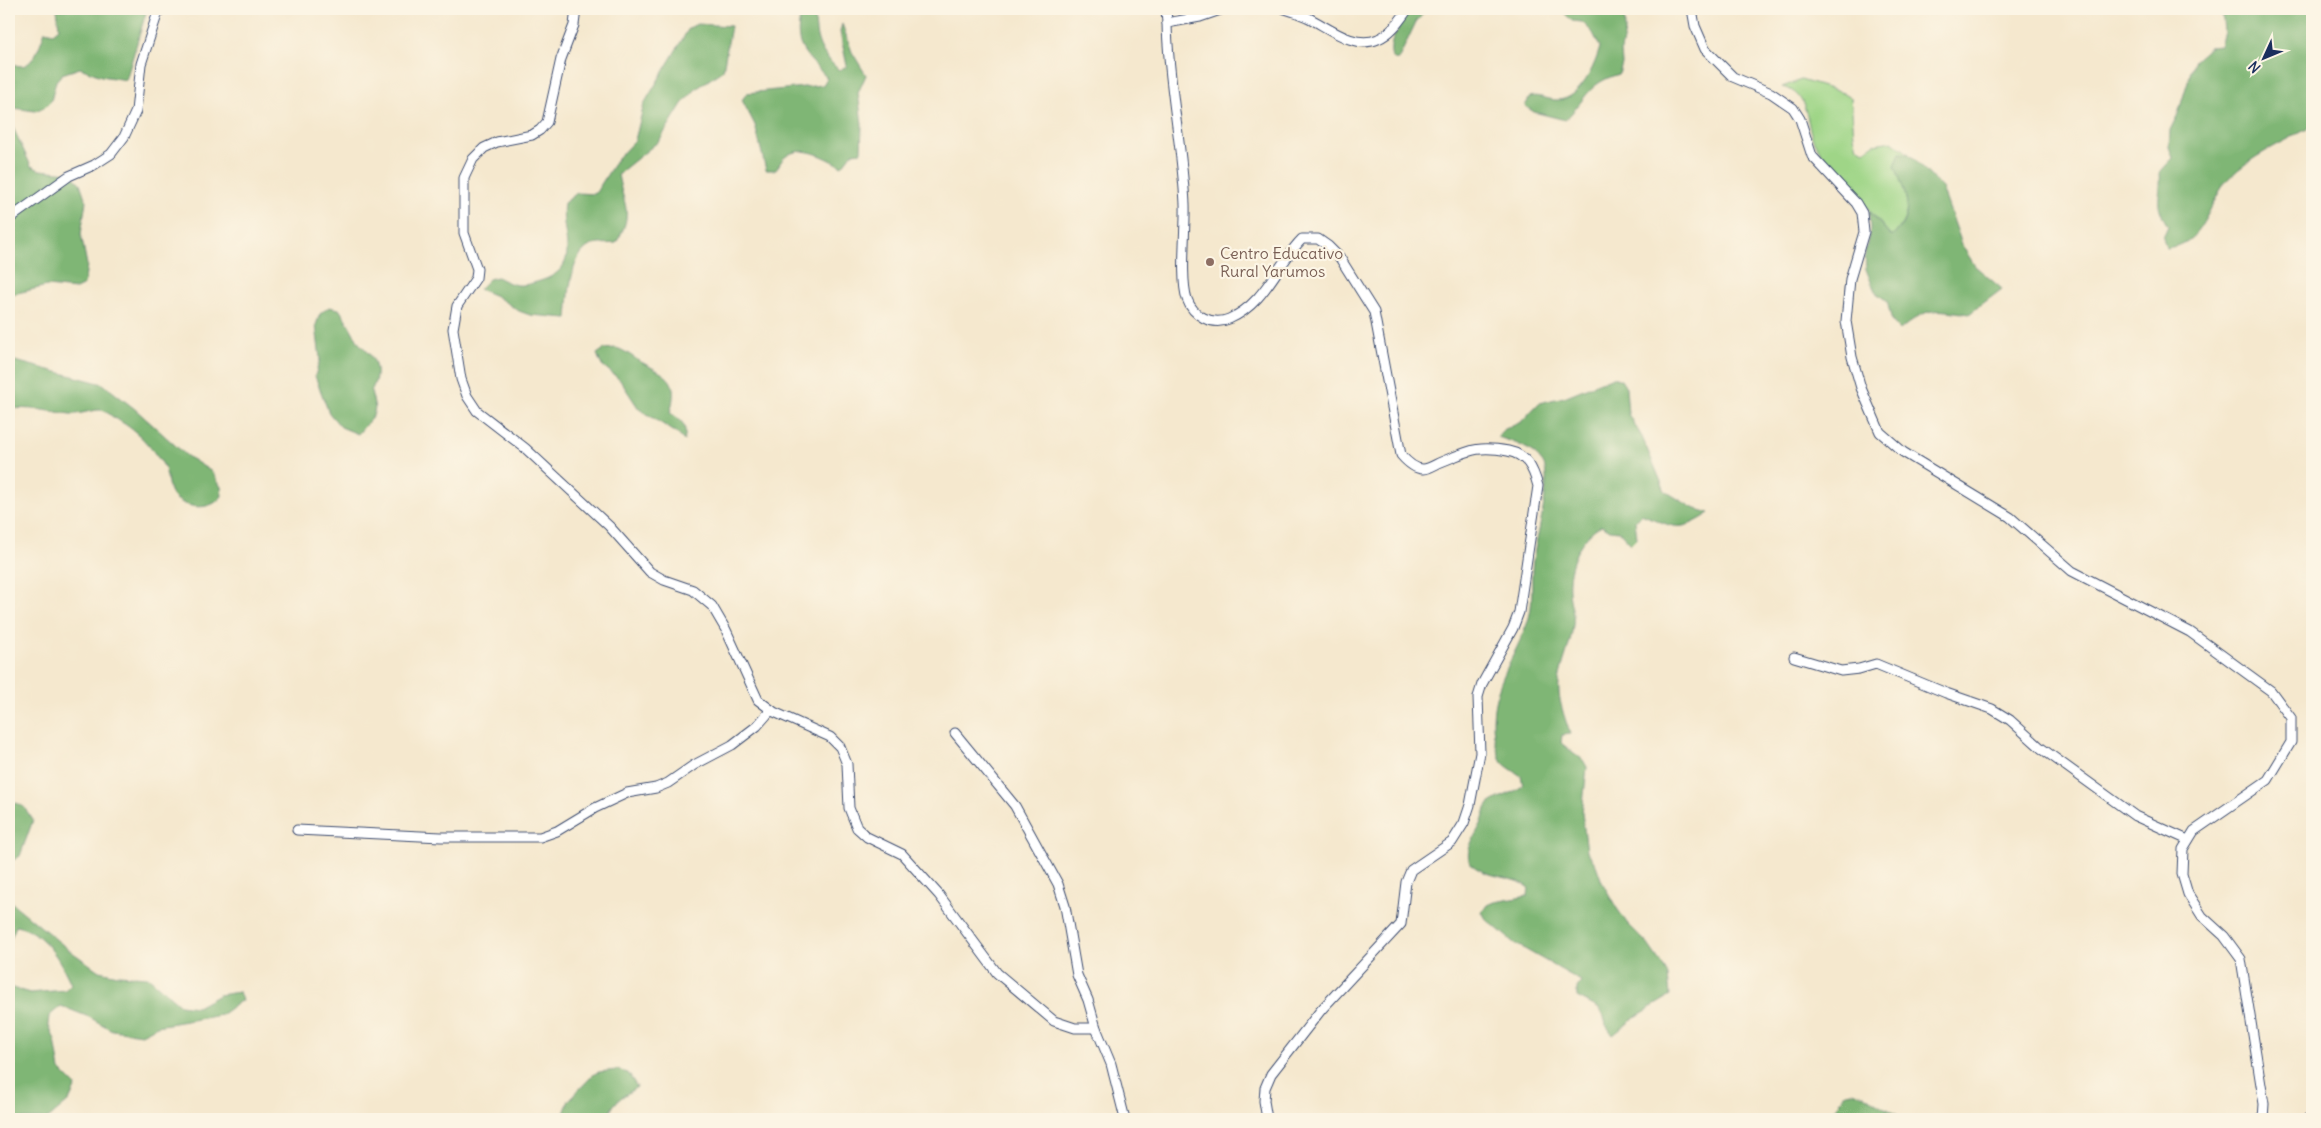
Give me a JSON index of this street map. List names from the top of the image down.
{
  "places": ["Centro Educativo Rural Yarumos"],
  "north": "bottom left"
}
